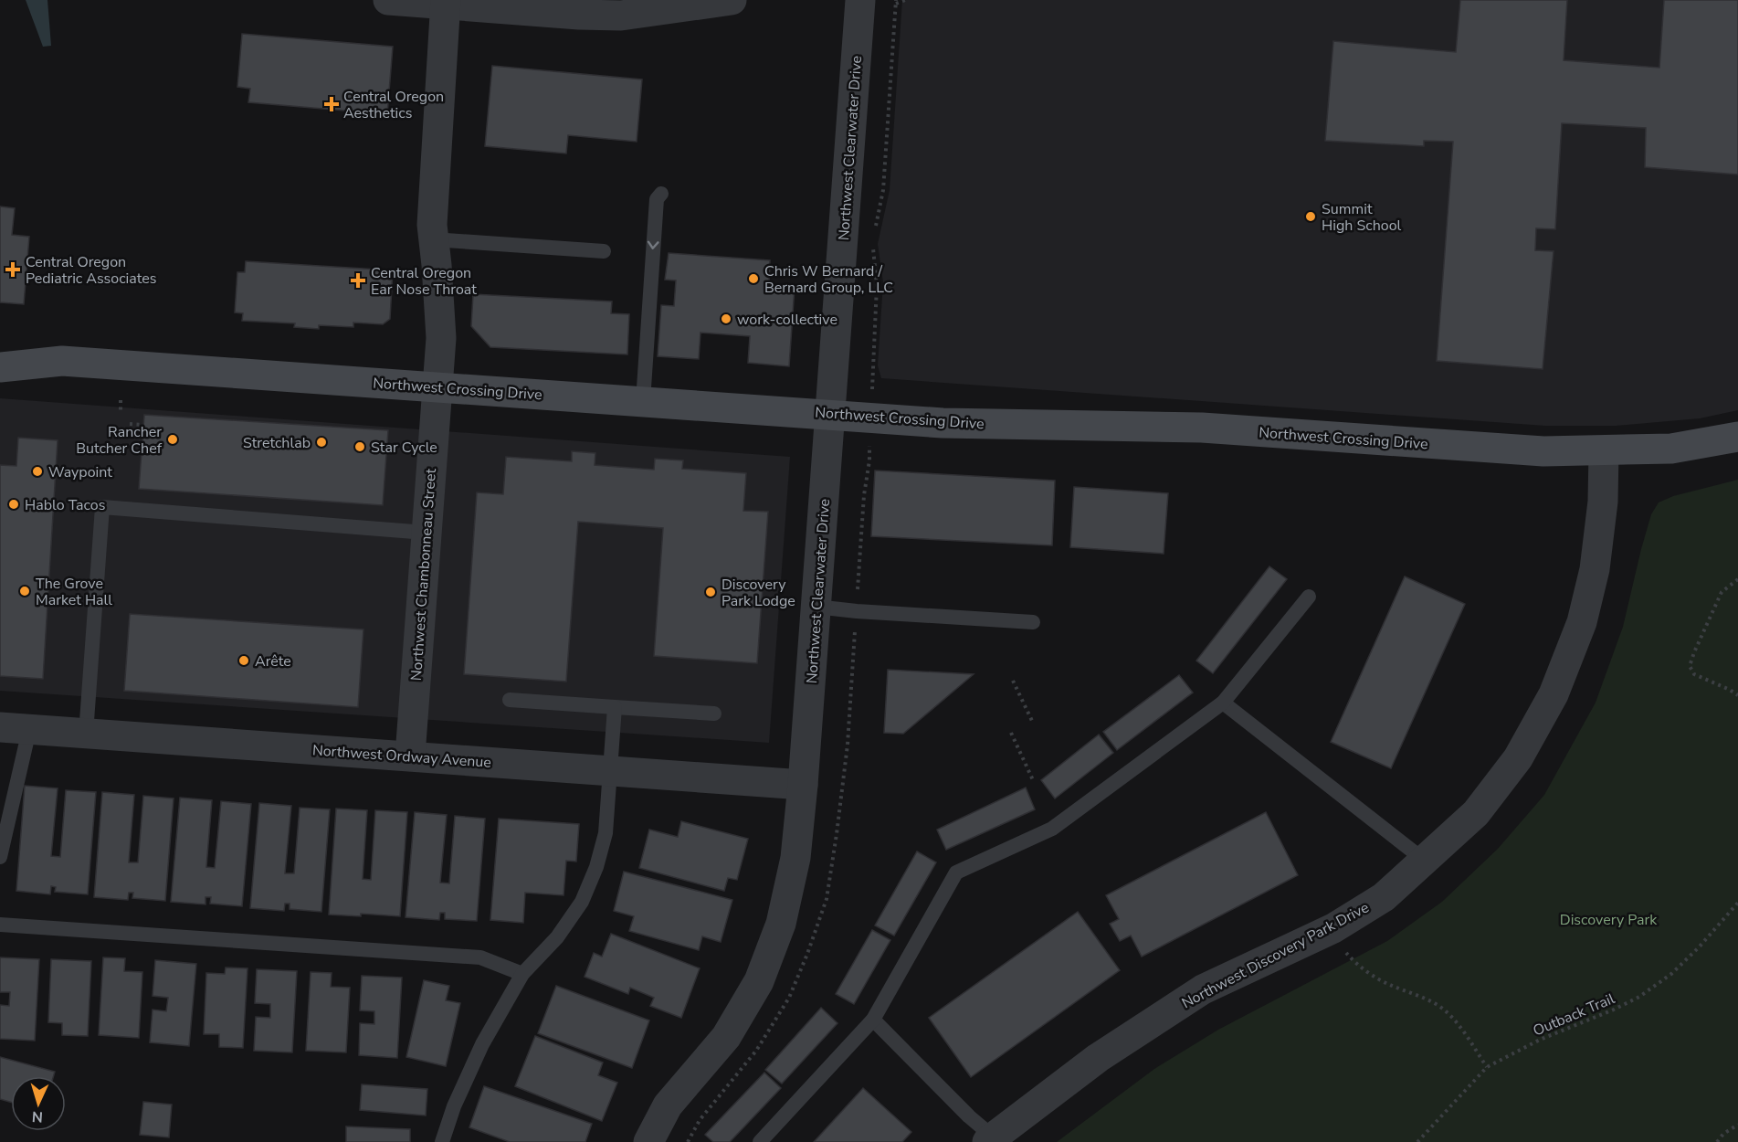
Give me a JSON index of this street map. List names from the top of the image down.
{
  "streets": {
    "street": [
      "Northwest Clearwater Drive",
      "Northwest Crossing Drive",
      "Northwest Chambonneau Street",
      "Northwest Ordway Avenue",
      "Northwest Discovery Park Drive"
    ],
    "path": ["Outback Trail"]
  },
  "crossings": [
    ["Northwest Clearwater Drive", "Northwest Crossing Drive"],
    ["Northwest Clearwater Drive", "Northwest Ordway Avenue"],
    ["Northwest Crossing Drive", "Northwest Chambonneau Street"],
    ["Northwest Crossing Drive", "Northwest Discovery Park Drive"],
    ["Northwest Chambonneau Street", "Northwest Ordway Avenue"]
  ],
  "parks": ["Discovery Park"],
  "places": {
    "health": ["Central Oregon Aesthetics", "Central Oregon Pediatric Associates", "Central Oregon Ear Nose Throat"],
    "other": [
      "Summit High School",
      "Chris W Bernard / Bernard Group, LLC",
      "work-collective",
      "Rancher Butcher Chef",
      "Stretchlab",
      "Star Cycle",
      "Waypoint",
      "Hablo Tacos",
      "The Grove Market Hall",
      "Discovery Park Lodge",
      "Arête"
    ]
  },
  "north": "bottom"
}
